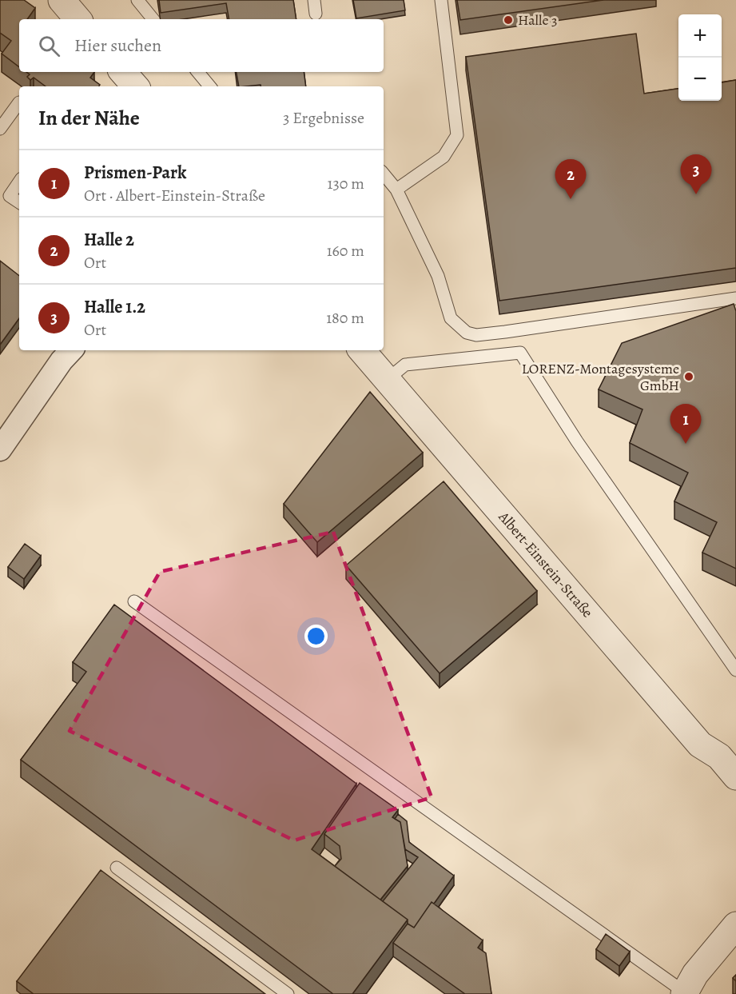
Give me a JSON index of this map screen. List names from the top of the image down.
{
  "streets": {
    "street": ["Albert-Einstein-Straße"]
  },
  "places": ["Halle 3", "LORENZ-Montagesysteme GmbH"],
  "page": {
    "map_buttons": ["+", "−"],
    "search": "Hier suchen",
    "heading": ["In der Nähe", "3 Ergebnisse"],
    "list": [
      {
        "mark": "1",
        "name": "Prismen-Park",
        "note": "Ort · Albert-Einstein-Straße",
        "value": "130 m"
      },
      {
        "mark": "2",
        "name": "Halle 2",
        "note": "Ort",
        "value": "160 m"
      },
      {
        "mark": "3",
        "name": "Halle 1.2",
        "note": "Ort",
        "value": "180 m"
      }
    ],
    "pins": ["3", "2", "1"]
  }
}
